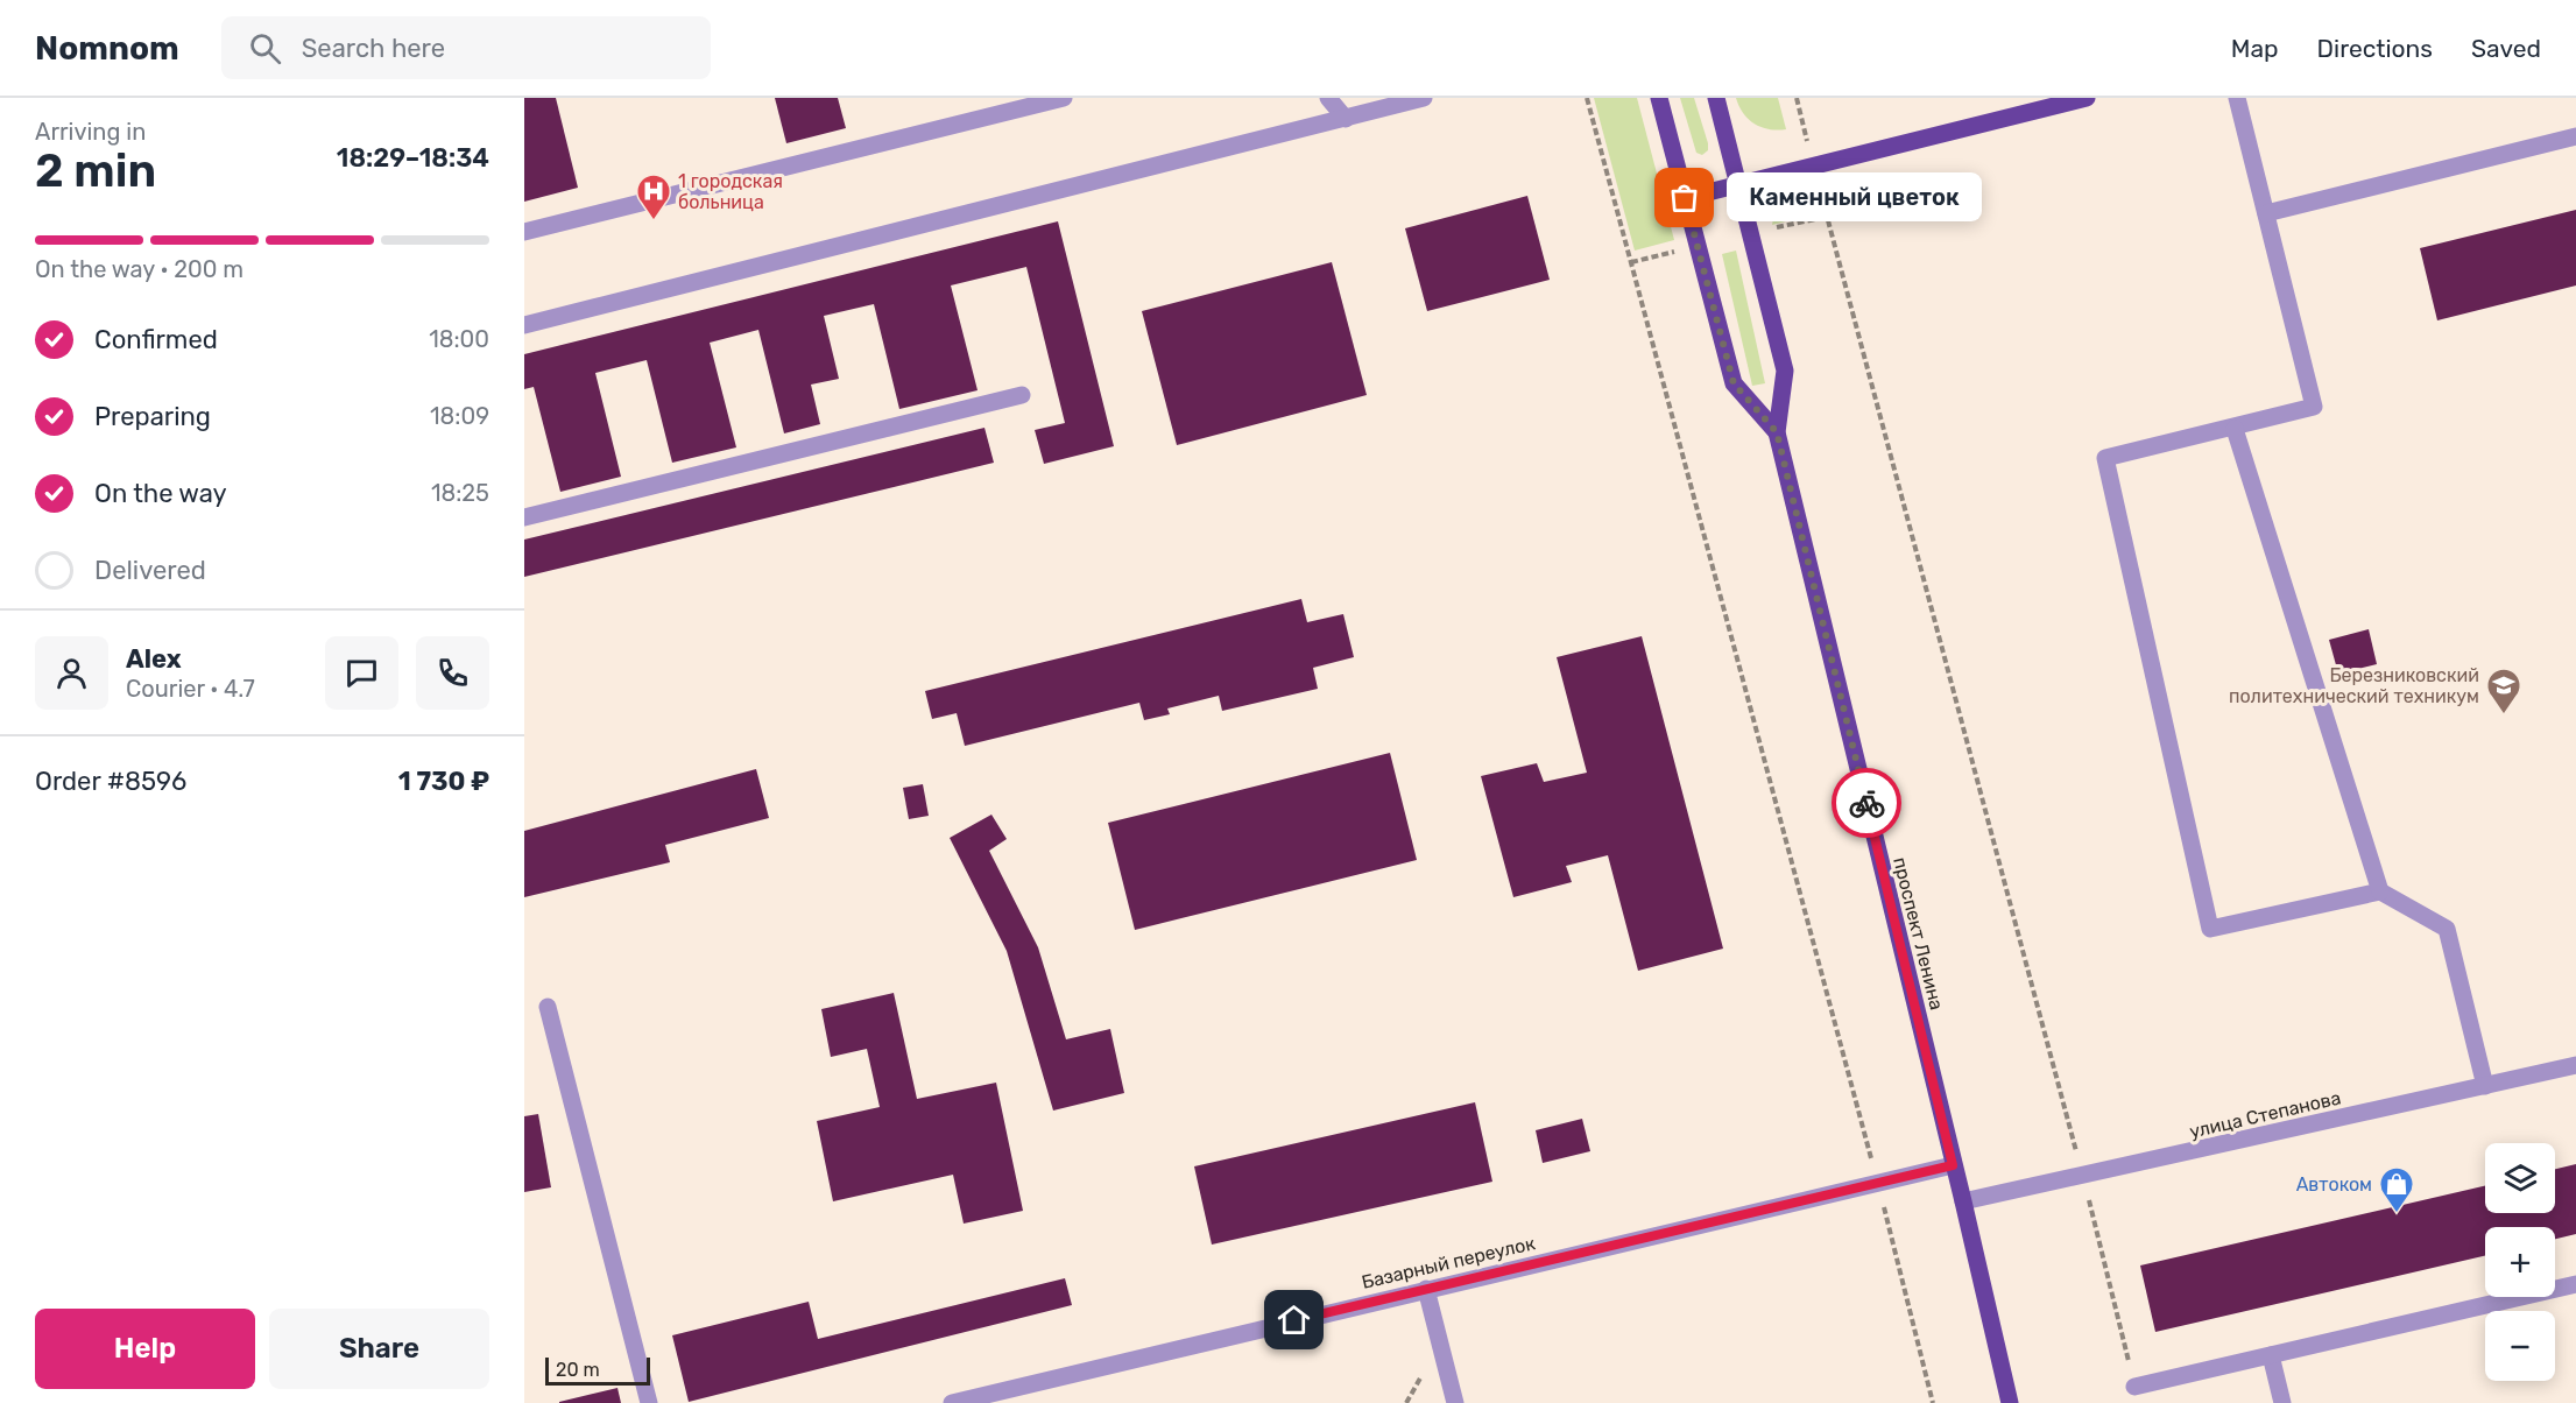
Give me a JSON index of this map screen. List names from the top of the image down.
{
  "streets": {
    "main road": ["проспект Ленина"],
    "street": ["улица Степанова", "Базарный переулок"]
  },
  "crossings": [
    ["проспект Ленина", "улица Степанова"],
    ["проспект Ленина", "Базарный переулок"]
  ],
  "places": {
    "other": ["Каменный цветок"],
    "hospital": ["1 городская больница"],
    "school or university": ["Березниковский политехнический техникум"],
    "shop": ["Автоком"]
  },
  "scale_bar": "20 m",
  "page": {
    "header": "Nomnom",
    "search": "Search here",
    "nav": ["Map", "Directions", "Saved"],
    "heading": ["2 min", "Arriving in", "18:29–18:34"],
    "panel": [
      "Alex",
      "Courier · 4.7",
      "Order #8596",
      "1 730 ₽"
    ],
    "bubble": "Каменный цветок",
    "bar": "On the way · 200 m",
    "list": [
      ["Confirmed", "18:00"],
      ["Preparing", "18:09"],
      ["On the way", "18:25"],
      "Delivered"
    ],
    "map_buttons": ["+", "−"],
    "buttons": ["Help", "Share"],
    "scale": "20 m"
  }
}
